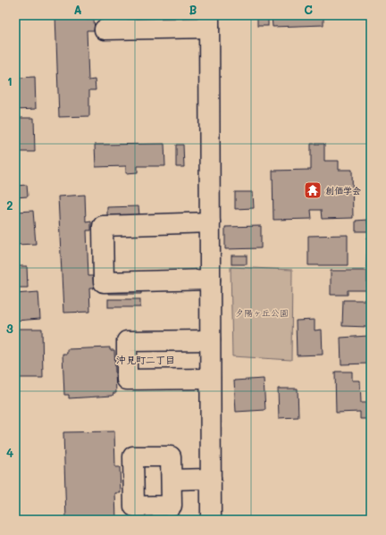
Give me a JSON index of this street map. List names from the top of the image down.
{
  "districts": ["沖見町二丁目"],
  "parks": ["夕陽ヶ丘公園"],
  "places": {
    "temple": ["創価学会"]
  },
  "grid": {
    "columns": ["A", "B", "C"],
    "rows": [
      "1",
      "2",
      "3",
      "4"
    ]
  }
}
